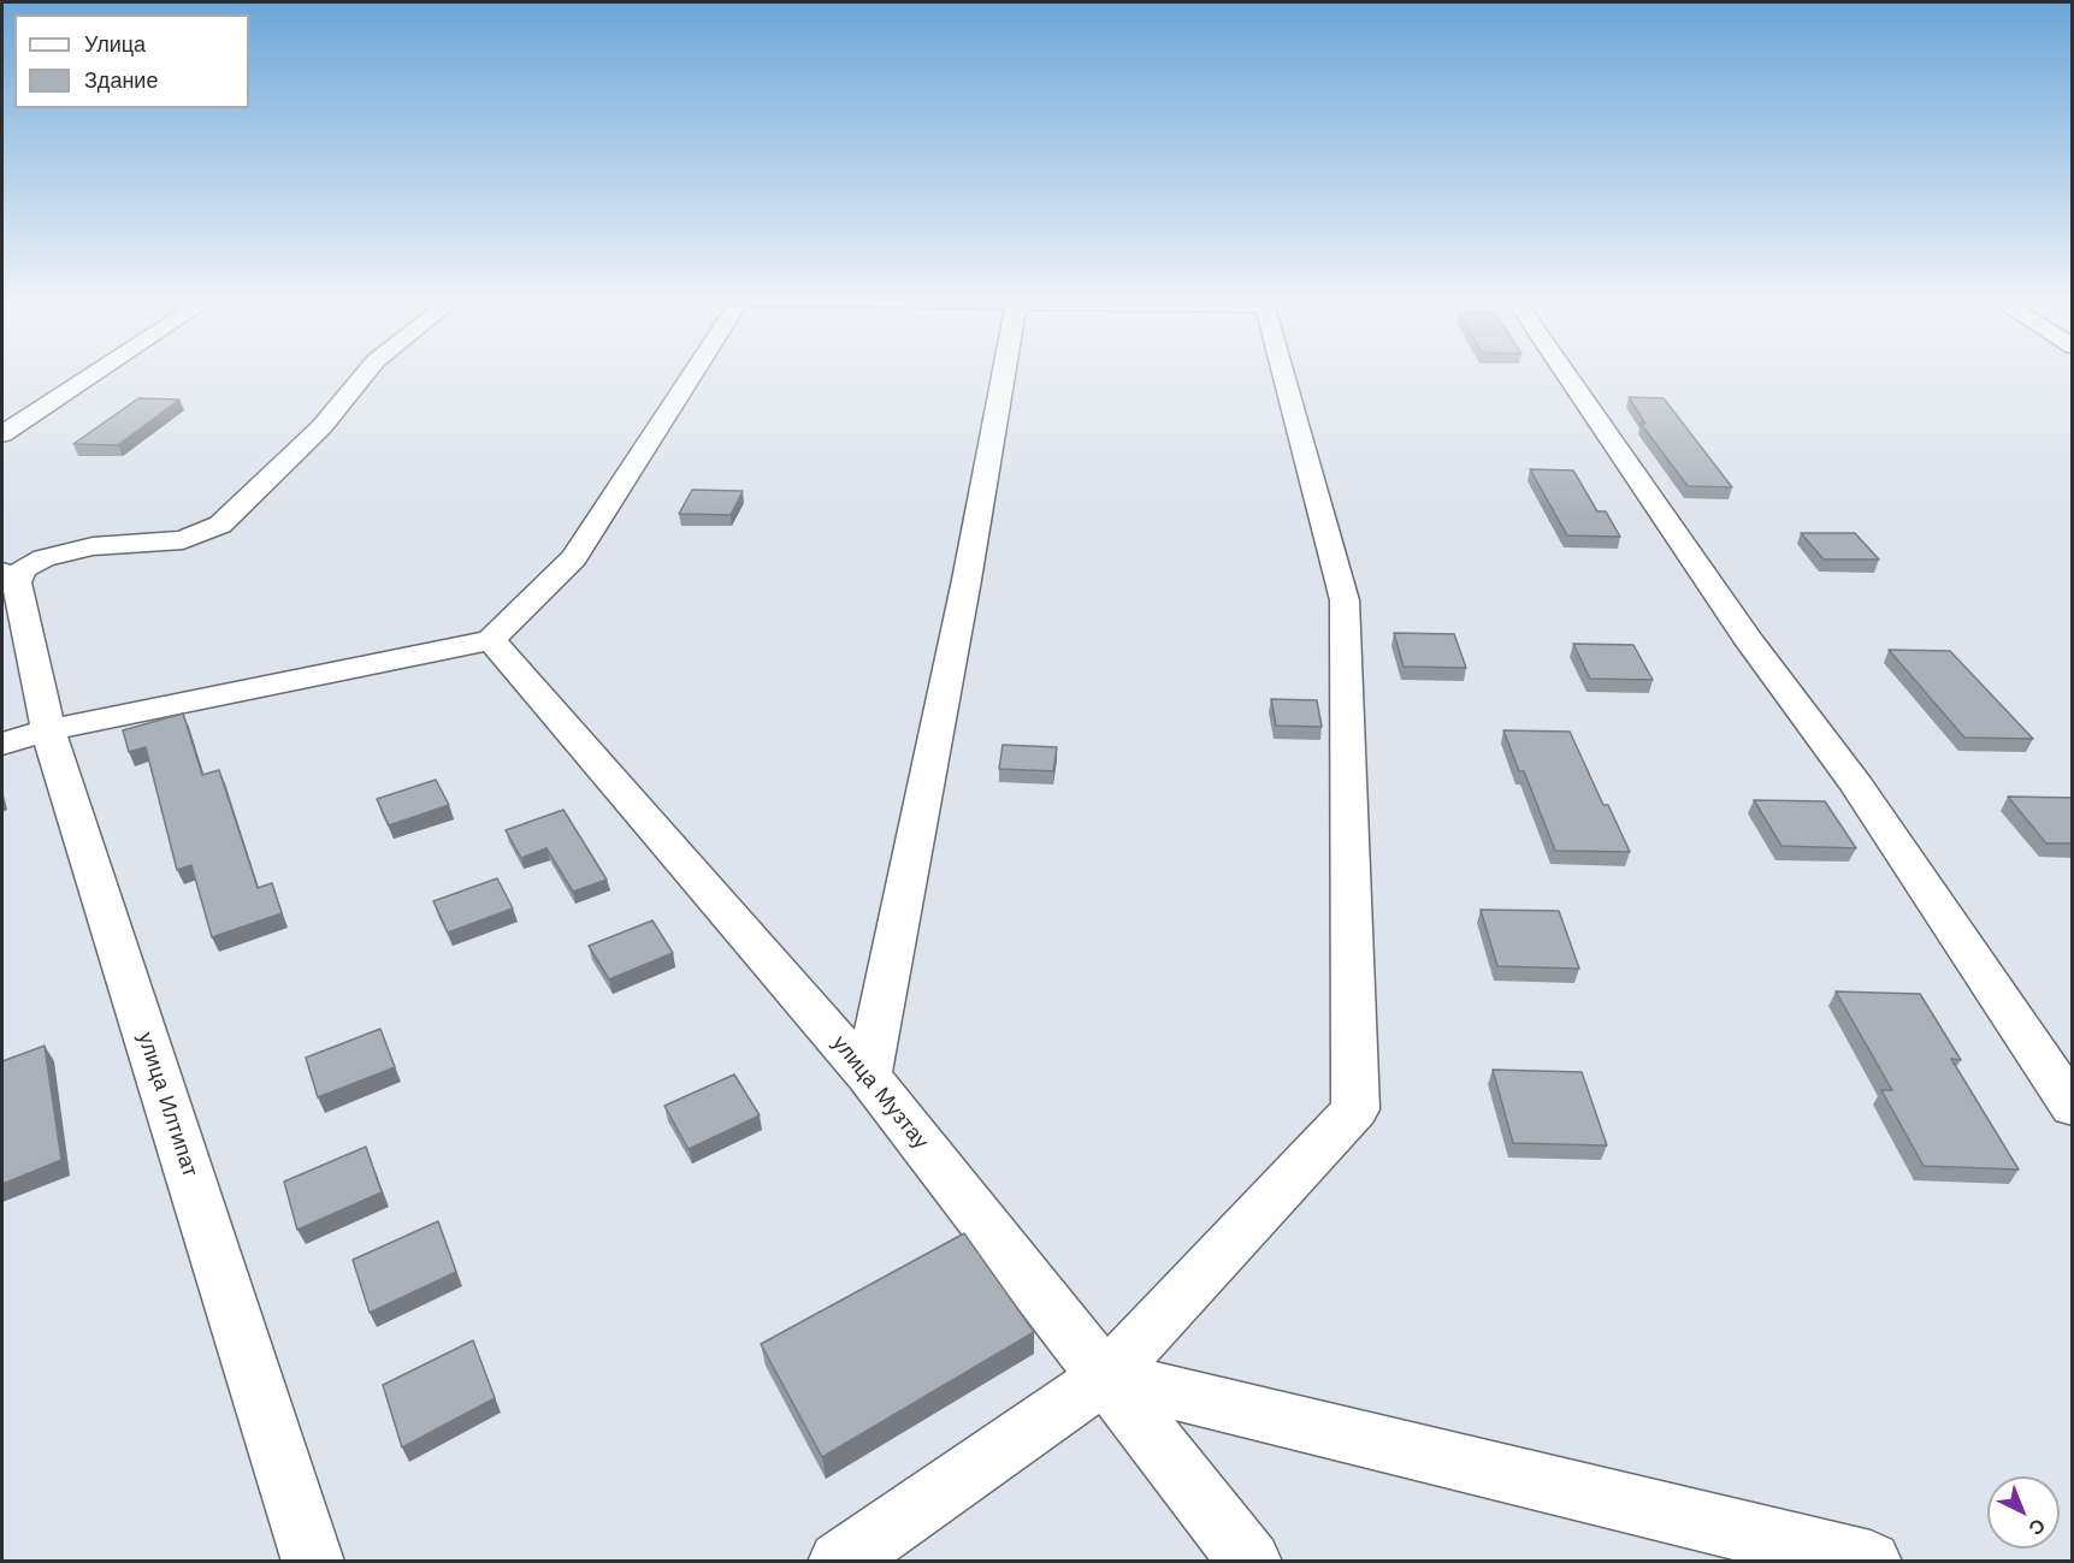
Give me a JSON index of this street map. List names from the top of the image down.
{
  "streets": {
    "street": ["улица Музтау", "улица Илтипат"]
  },
  "legend": ["Улица", "Здание"],
  "north": "bottom right"
}
